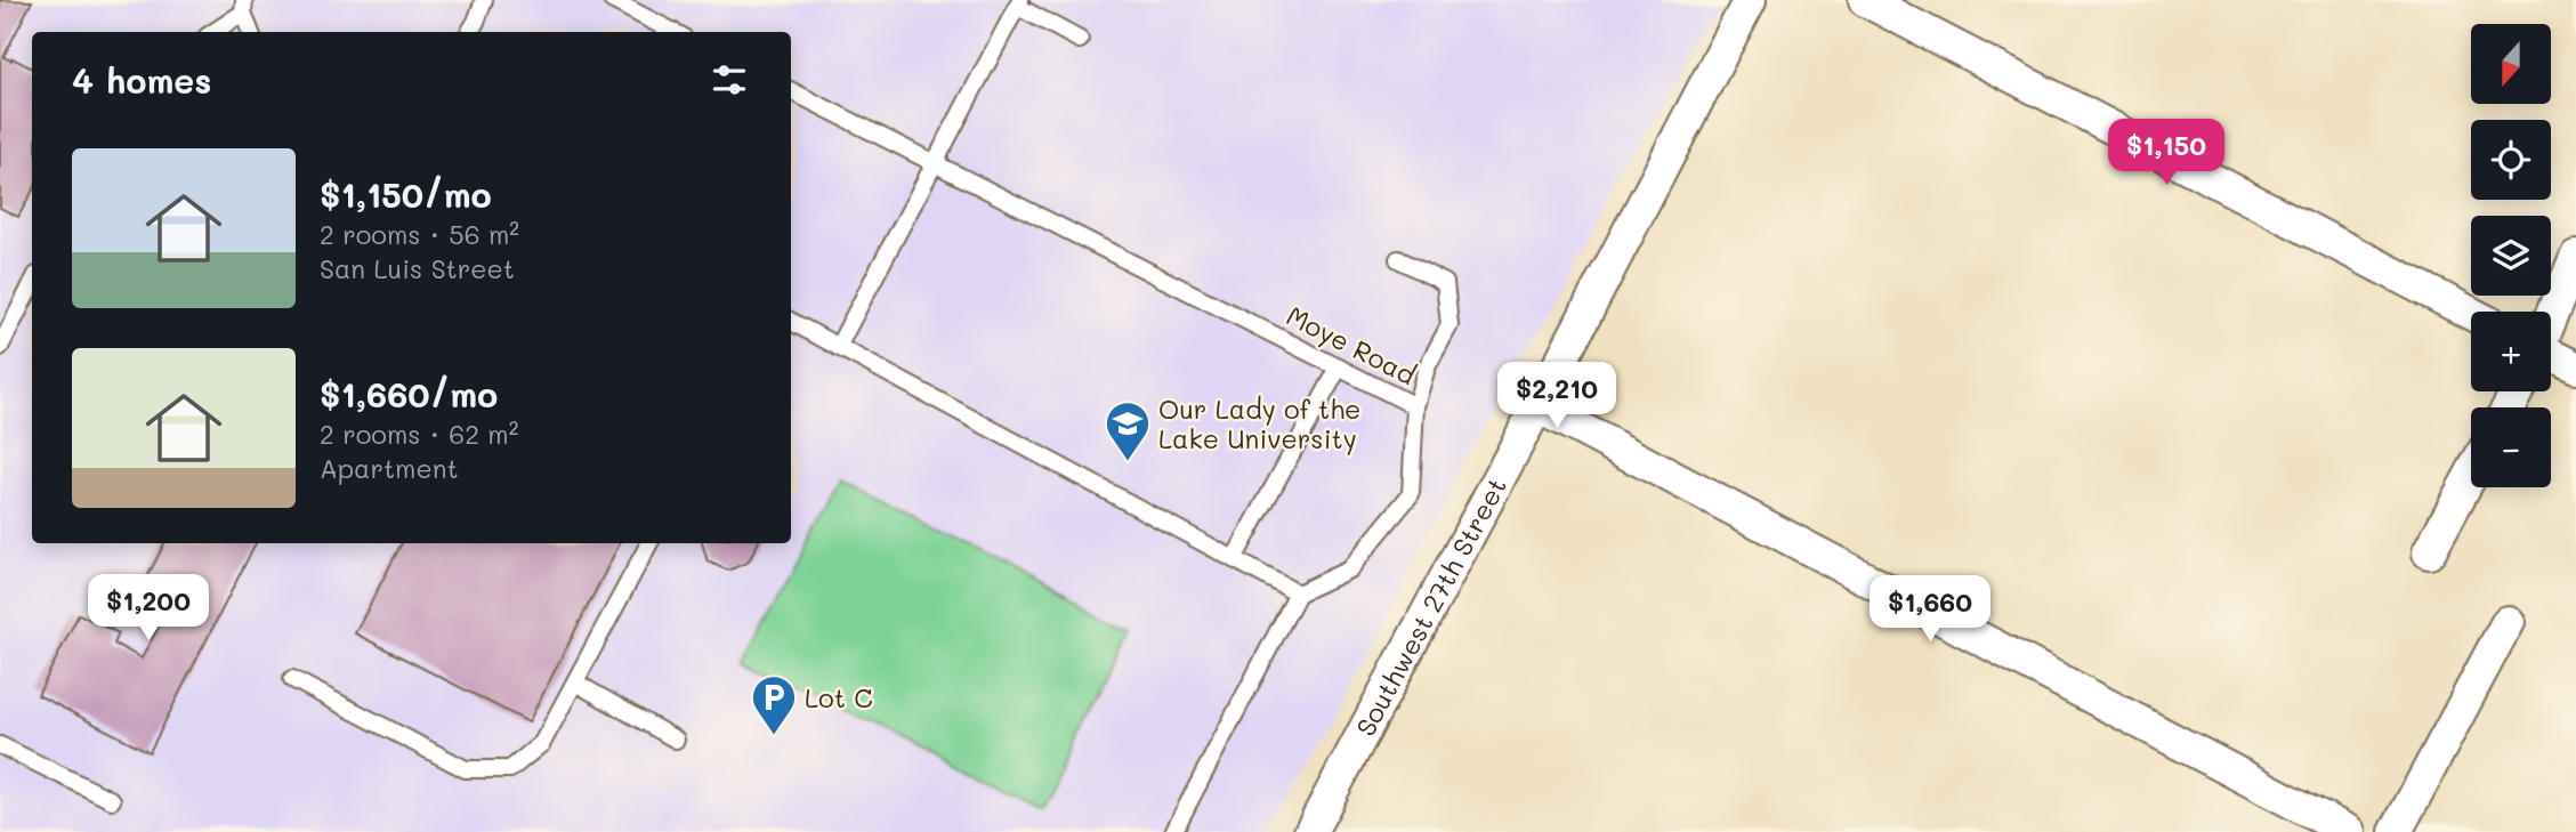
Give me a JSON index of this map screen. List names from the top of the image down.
{
  "streets": {
    "street": ["Southwest 27th Street"],
    "lane": ["Moye Road"]
  },
  "places": {
    "school or university": ["Our Lady of the Lake University"],
    "parking": ["Lot C"]
  },
  "north": "bottom",
  "page": {
    "map_buttons": ["+", "−"],
    "heading": "4 homes",
    "price": [
      "$1,150",
      "$2,210",
      "$1,200",
      "$1,660"
    ],
    "list": [
      {
        "name": "$1,150/mo",
        "note": "2 rooms · 56 m² · San Luis Street"
      },
      {
        "name": "$1,660/mo",
        "note": "2 rooms · 62 m² · Apartment"
      }
    ]
  }
}
